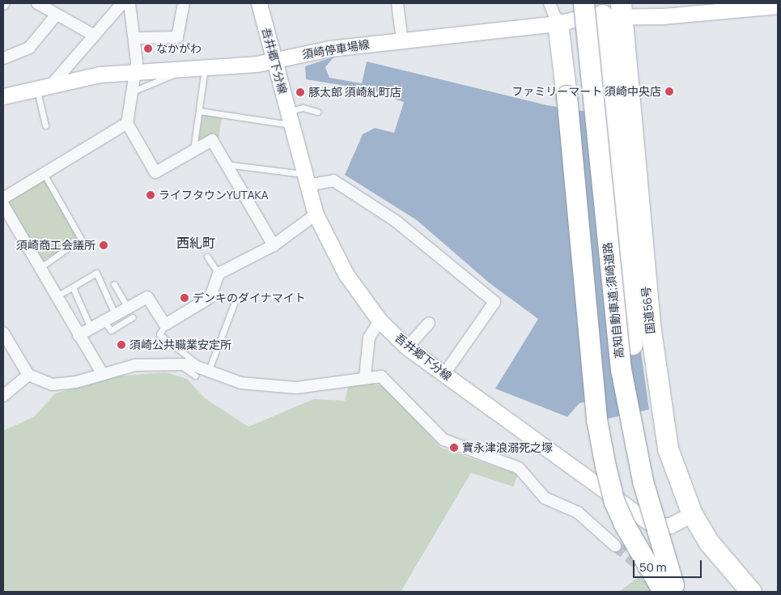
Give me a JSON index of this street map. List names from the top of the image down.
{
  "streets": {
    "highway": ["高知自動車道;須崎道路", "国道56号"],
    "main road": ["須崎停車場線", "吾井郷下分線"]
  },
  "crossings": [
    ["須崎停車場線", "吾井郷下分線"],
    ["須崎停車場線", "国道56号"],
    ["吾井郷下分線", "国道56号"]
  ],
  "districts": ["西糺町"],
  "places": [
    "なかがわ",
    "ファミリーマート 須崎中央店",
    "豚太郎 須崎糺町店",
    "ライフタウンYUTAKA",
    "須崎商工会議所",
    "デンキのダイナマイト",
    "須崎公共職業安定所",
    "寶永津浪溺死之塚"
  ],
  "scale_bar": "50 m"
}
